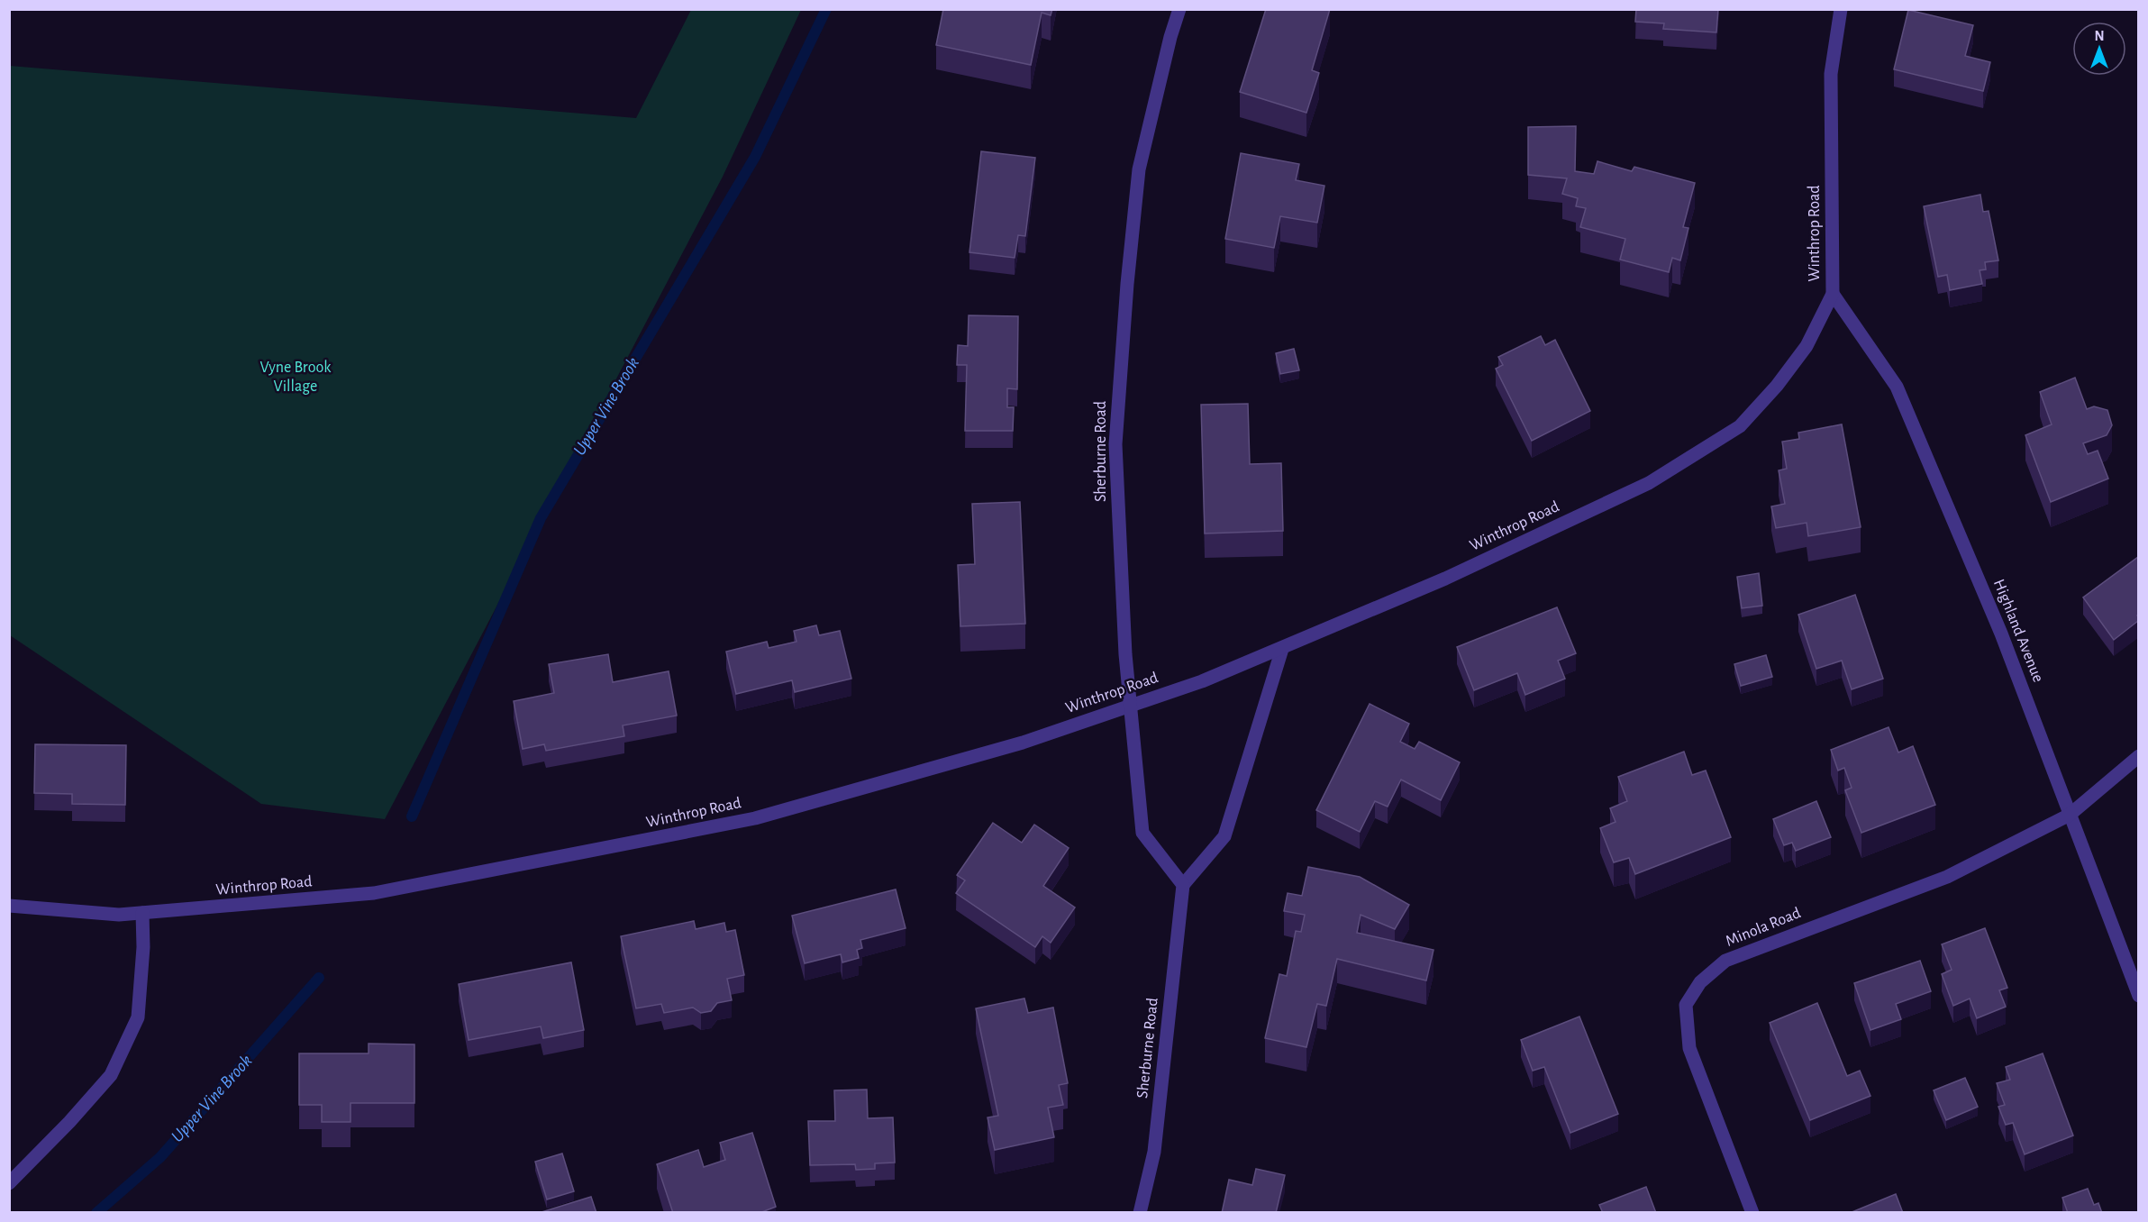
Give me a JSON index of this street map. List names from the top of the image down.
{
  "streets": {
    "street": [
      "Winthrop Road",
      "Sherburne Road",
      "Highland Avenue",
      "Minola Road"
    ]
  },
  "crossings": [
    ["Winthrop Road", "Sherburne Road"],
    ["Winthrop Road", "Highland Avenue"],
    ["Highland Avenue", "Minola Road"]
  ],
  "water": ["Upper Vine Brook"],
  "parks": ["Vyne Brook Village"],
  "north": "top"
}
